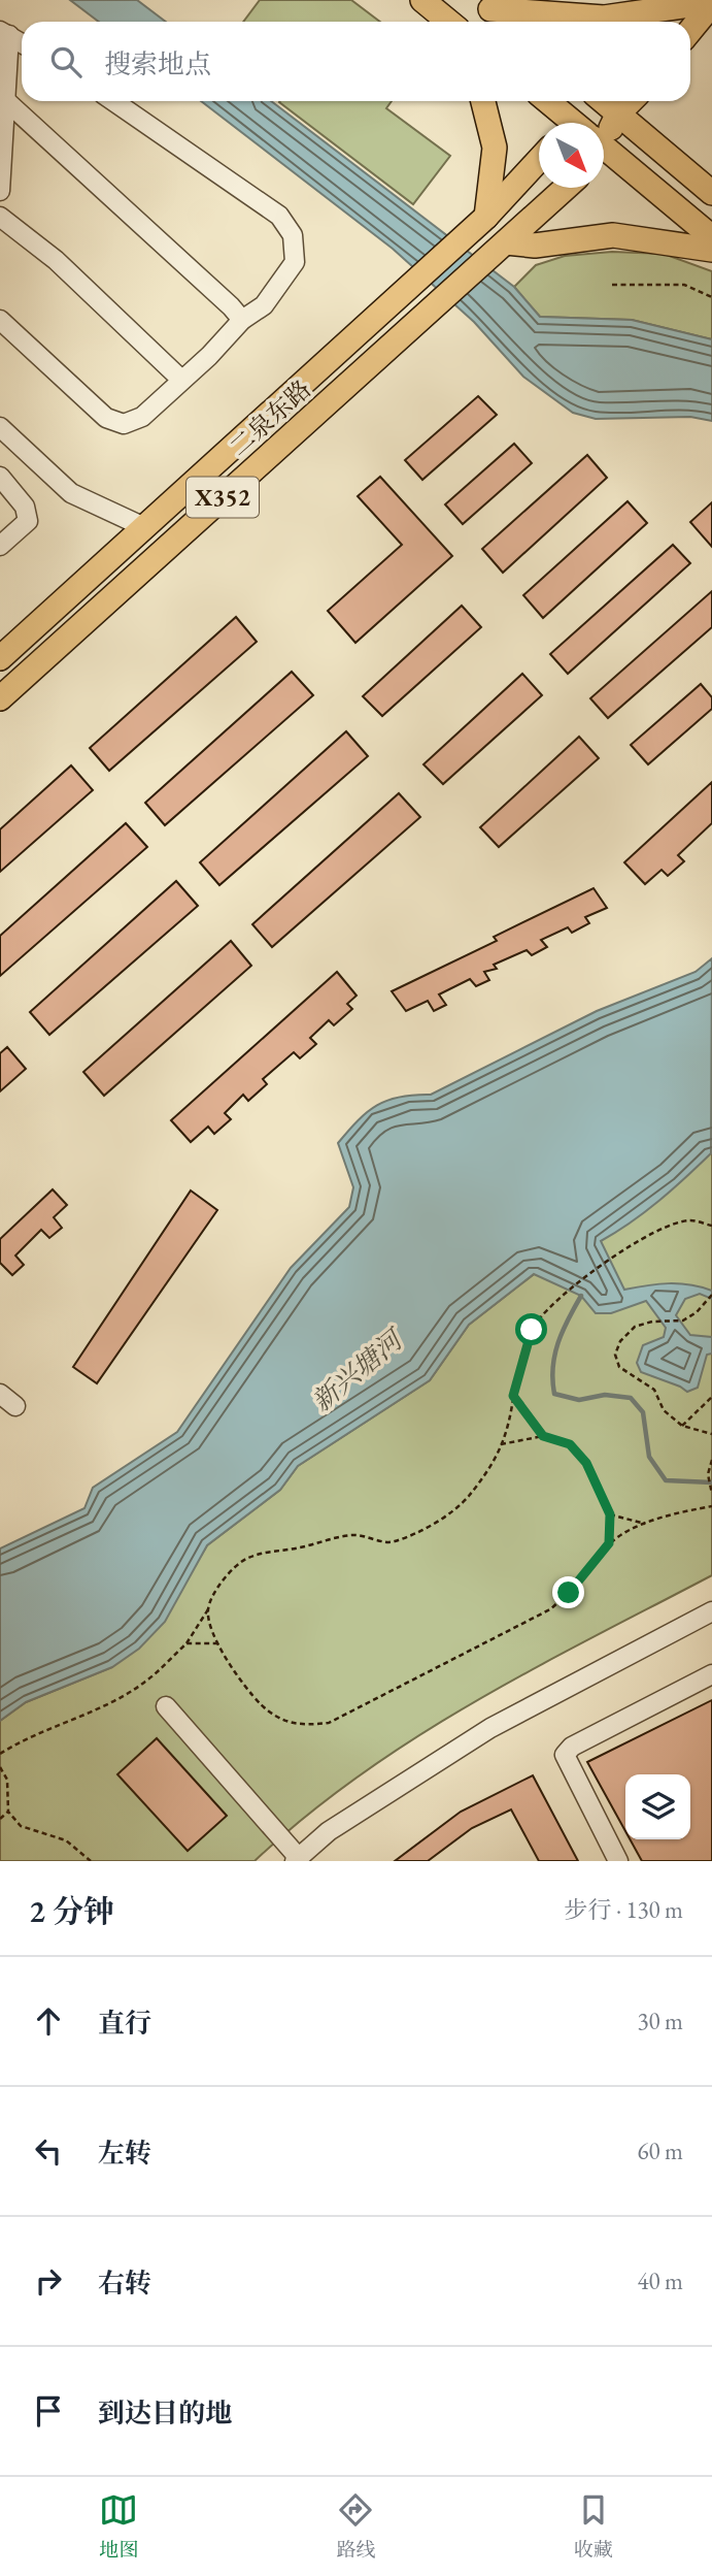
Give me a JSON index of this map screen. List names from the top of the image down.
{
  "streets": {
    "main road": ["二泉东路", "X352"]
  },
  "water": ["新兴塘河"],
  "north": "bottom right",
  "page": {
    "search": "搜索地点",
    "heading": ["2 分钟", "步行 · 130 m"],
    "list": [
      ["直行", "30 m"],
      ["左转", "60 m"],
      ["右转", "40 m"],
      "到达目的地"
    ],
    "nav": ["地图", "路线", "收藏"]
  }
}
